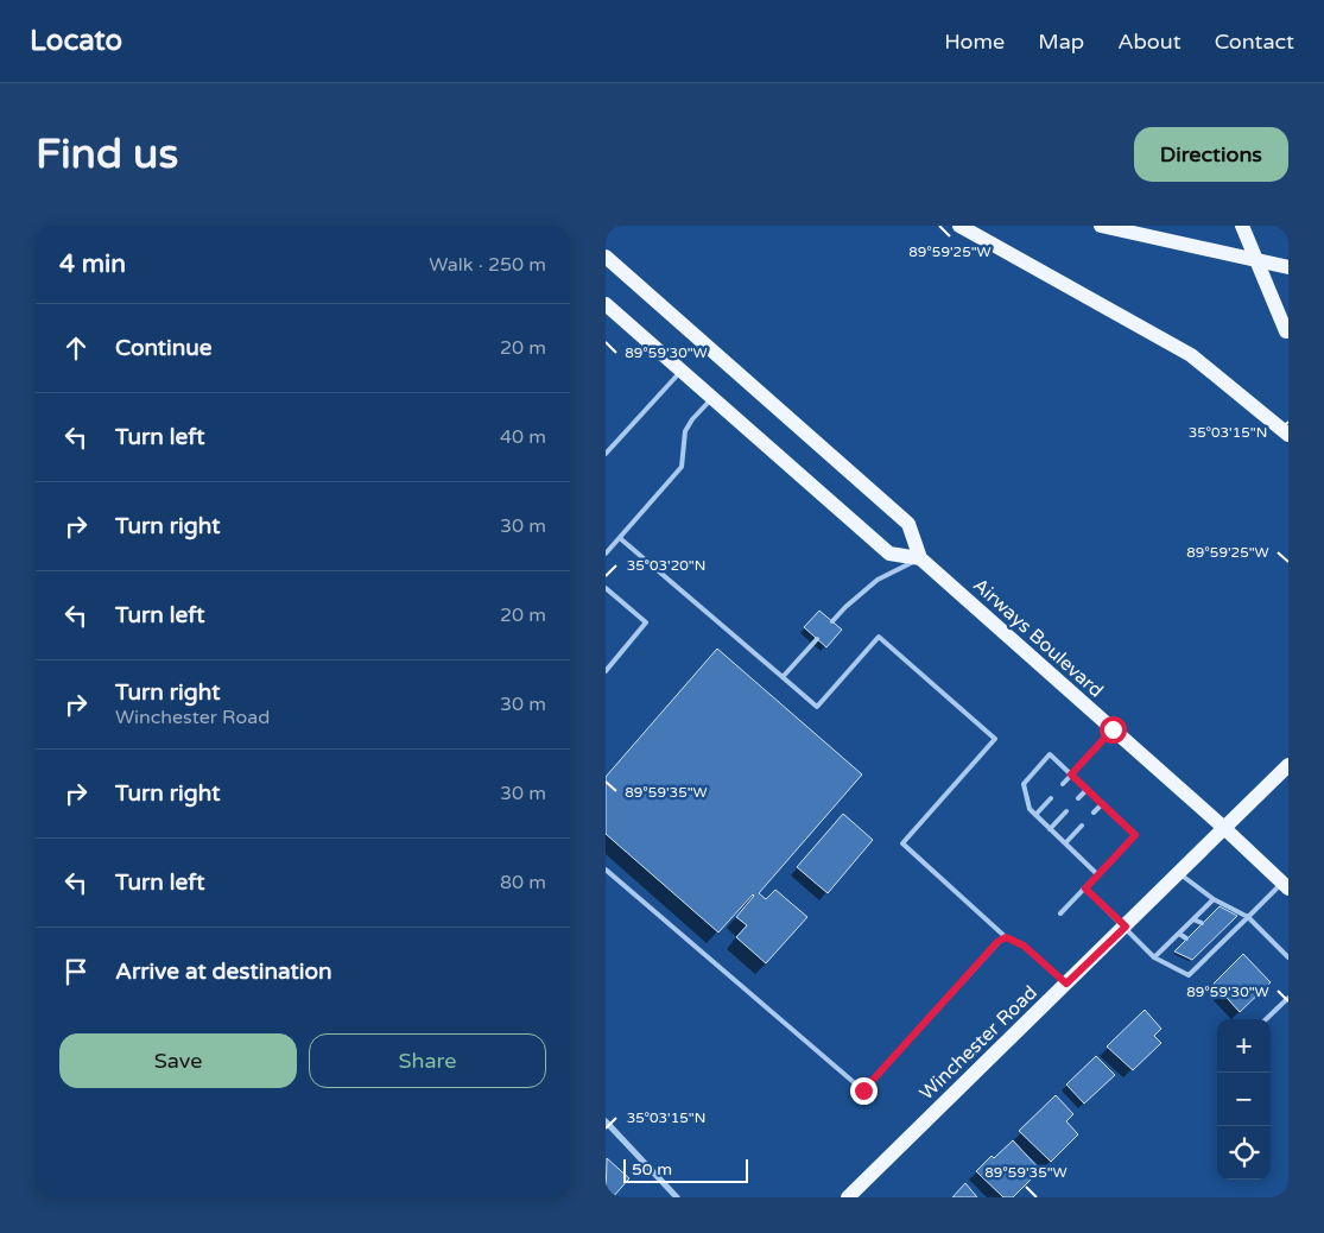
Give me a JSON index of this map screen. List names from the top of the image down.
{
  "streets": {
    "main road": ["Airways Boulevard", "Winchester Road"]
  },
  "crossings": [
    ["Airways Boulevard", "Winchester Road"]
  ],
  "scale_bar": "50 m",
  "page": {
    "header": "Locato",
    "nav": [
      "Home",
      "Map",
      "About",
      "Contact"
    ],
    "buttons": [
      "Directions",
      ["Save", "Share"]
    ],
    "title": "Find us",
    "heading": ["4 min", "Walk · 250 m"],
    "list": [
      ["Continue", "20 m"],
      ["Turn left", "40 m"],
      ["Turn right", "30 m"],
      ["Turn left", "20 m"],
      ["Turn right", "Winchester Road", "30 m"],
      ["Turn right", "30 m"],
      ["Turn left", "80 m"],
      "Arrive at destination"
    ],
    "map_buttons": ["+", "−"],
    "scale": "50 m"
  },
  "coordinates": [
    "89°59'25\"W",
    "89°59'30\"W",
    "35°03'15\"N",
    "35°03'20\"N",
    "89°59'35\"W"
  ]
}
